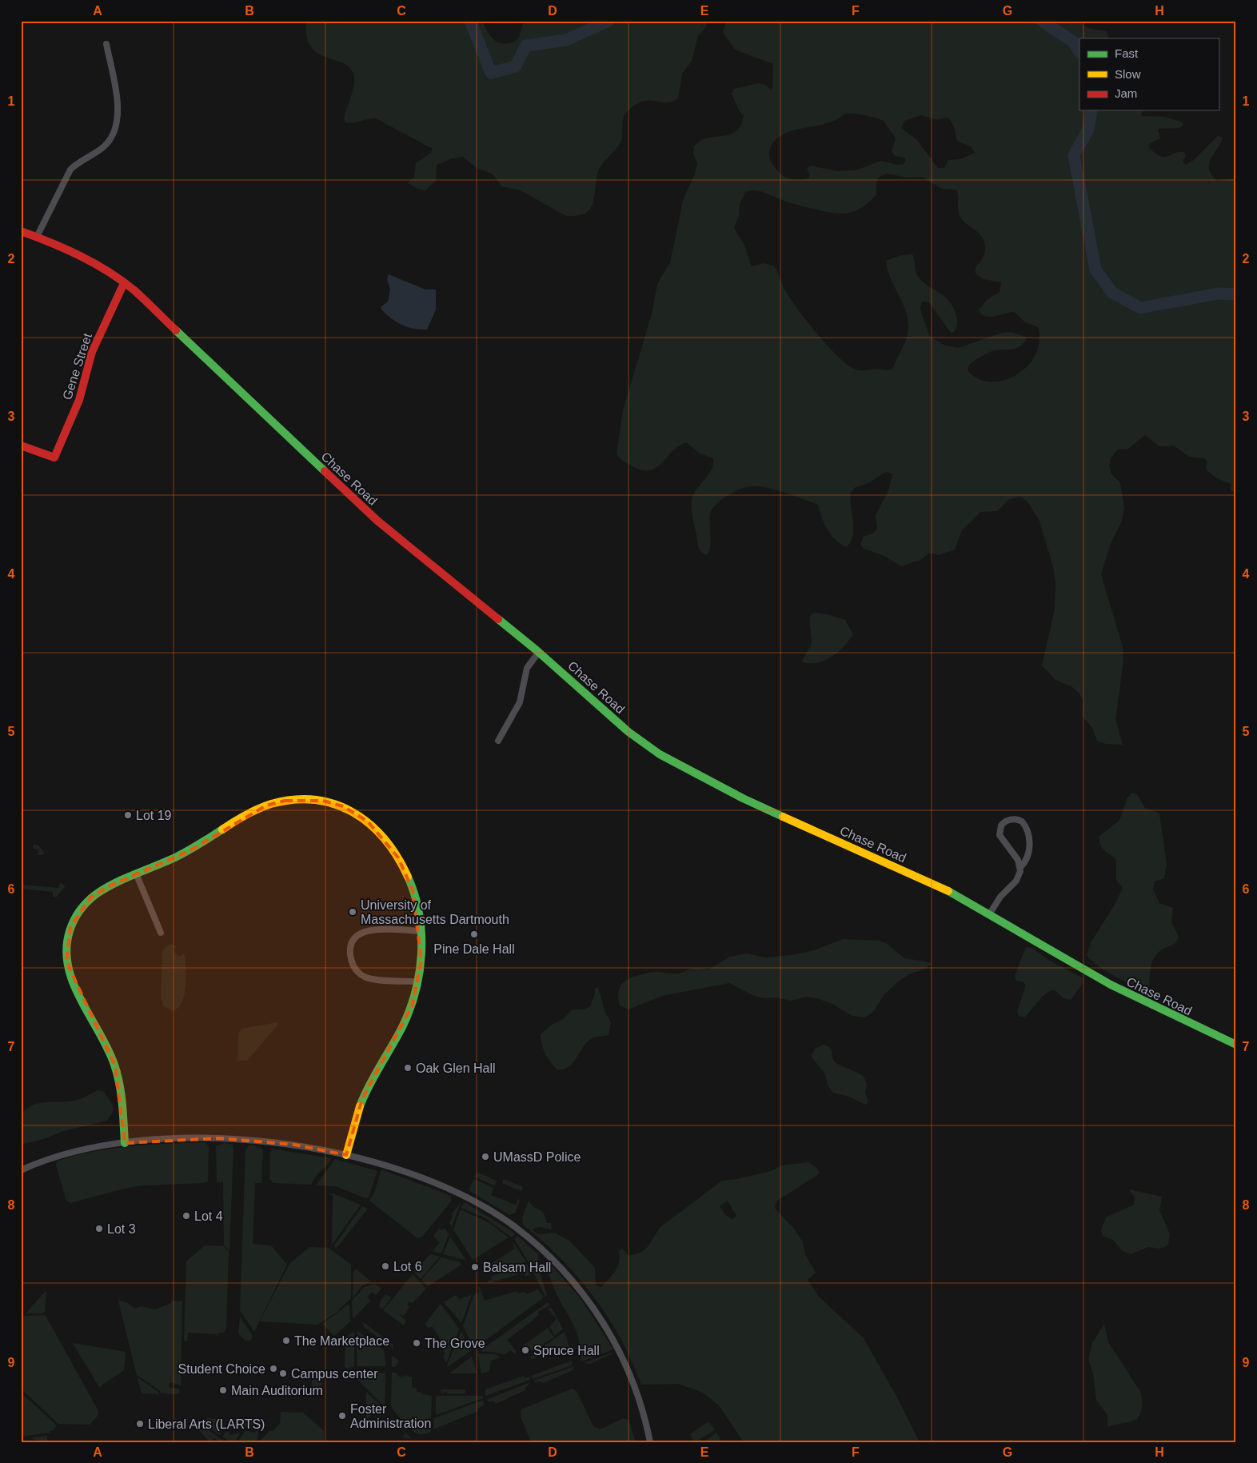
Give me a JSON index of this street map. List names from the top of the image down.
{
  "streets": {
    "street": ["Gene Street", "Chase Road"]
  },
  "crossings": [
    ["Gene Street", "Chase Road"]
  ],
  "places": [
    "Lot 19",
    "University of Massachusetts Dartmouth",
    "Pine Dale Hall",
    "Oak Glen Hall",
    "UMassD Police",
    "Lot 4",
    "Lot 3",
    "Lot 6",
    "Balsam Hall",
    "The Marketplace",
    "The Grove",
    "Spruce Hall",
    "Student Choice",
    "Campus center",
    "Main Auditorium",
    "Foster Administration",
    "Liberal Arts (LARTS)"
  ],
  "legend": ["Fast", "Slow", "Jam"],
  "grid": {
    "columns": [
      "A",
      "B",
      "C",
      "D",
      "E",
      "F",
      "G",
      "H"
    ],
    "rows": [
      "1",
      "2",
      "3",
      "4",
      "5",
      "6",
      "7",
      "8",
      "9"
    ]
  }
}
